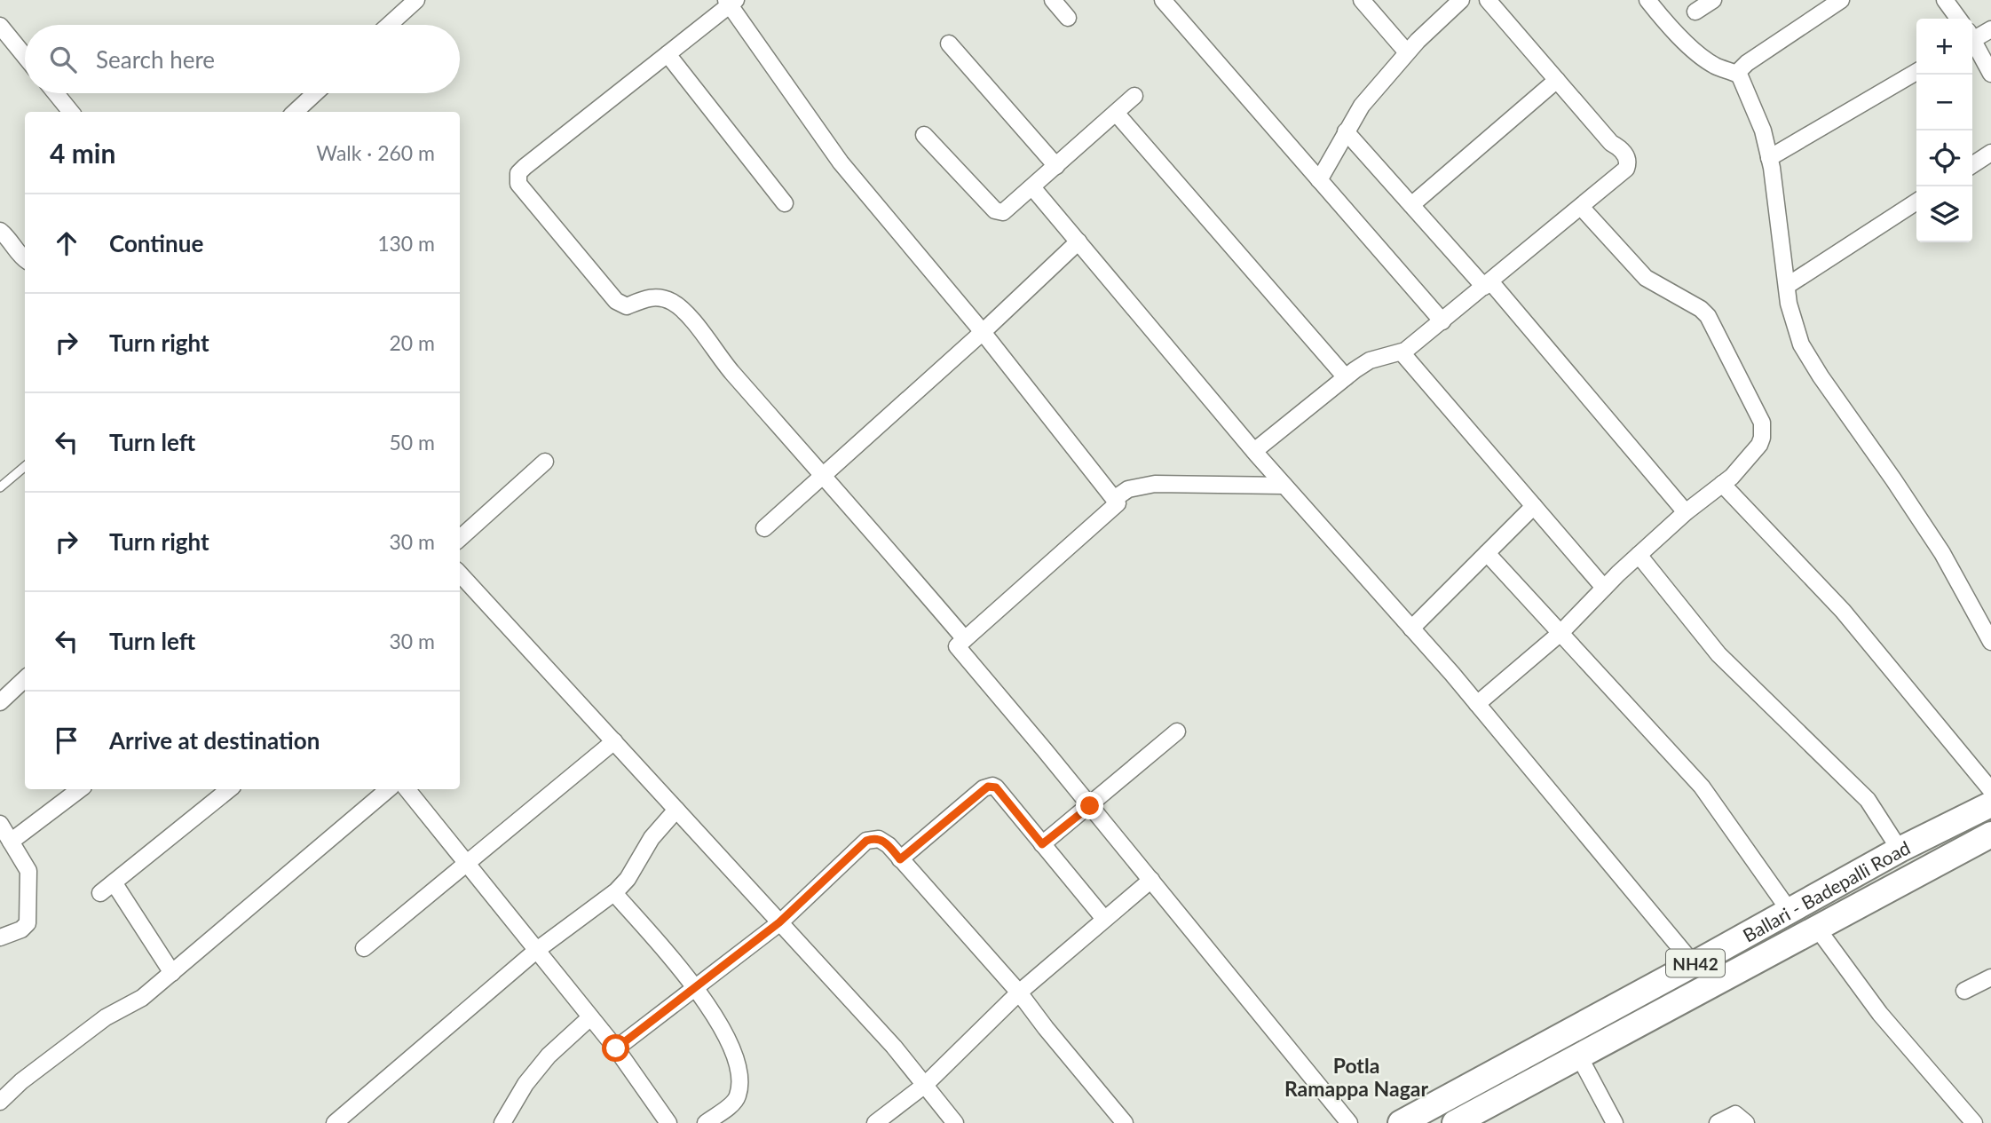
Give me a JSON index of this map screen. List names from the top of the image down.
{
  "streets": {
    "highway": ["Ballari - Badepalli Road", "NH42"]
  },
  "districts": ["Potla Ramappa Nagar"],
  "page": {
    "map_buttons": ["+", "−"],
    "search": "Search here",
    "heading": ["4 min", "Walk · 260 m"],
    "list": [
      ["Continue", "130 m"],
      ["Turn right", "20 m"],
      ["Turn left", "50 m"],
      ["Turn right", "30 m"],
      ["Turn left", "30 m"],
      "Arrive at destination"
    ]
  }
}
